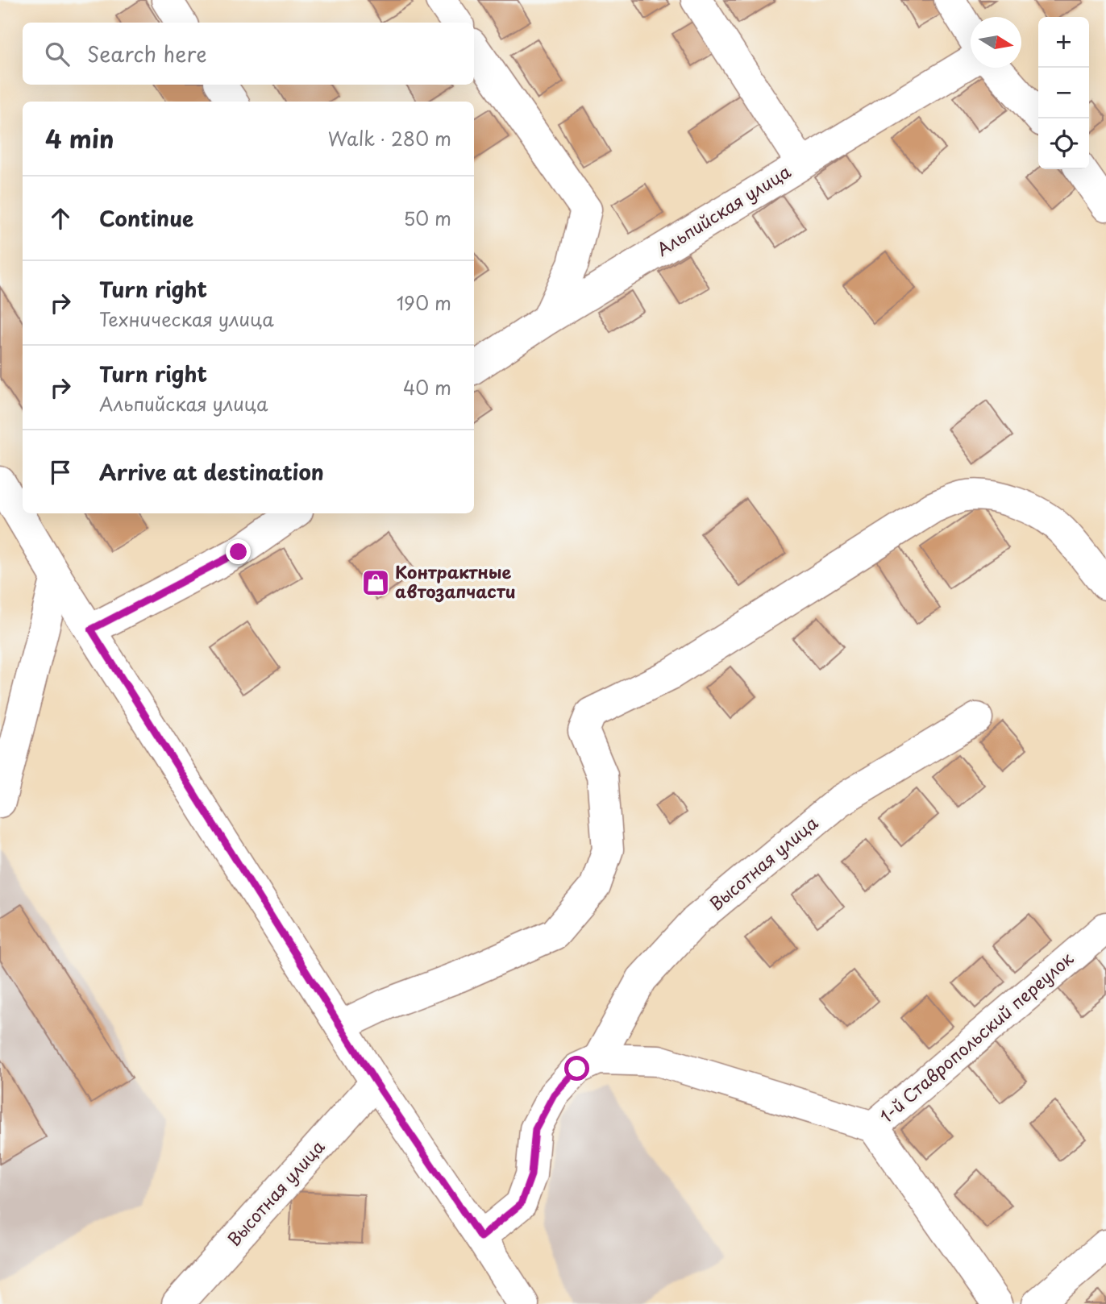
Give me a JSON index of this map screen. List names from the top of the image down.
{
  "streets": {
    "street": ["Альпийская улица", "Высотная улица", "1-й Ставропольский переулок"]
  },
  "places": {
    "shop": ["Контрактные автозапчасти"]
  },
  "north": "right",
  "page": {
    "map_buttons": ["+", "−"],
    "search": "Search here",
    "heading": ["4 min", "Walk · 280 m"],
    "list": [
      ["Continue", "50 m"],
      ["Turn right", "Техническая улица", "190 m"],
      ["Turn right", "Альпийская улица", "40 m"],
      "Arrive at destination"
    ]
  }
}
